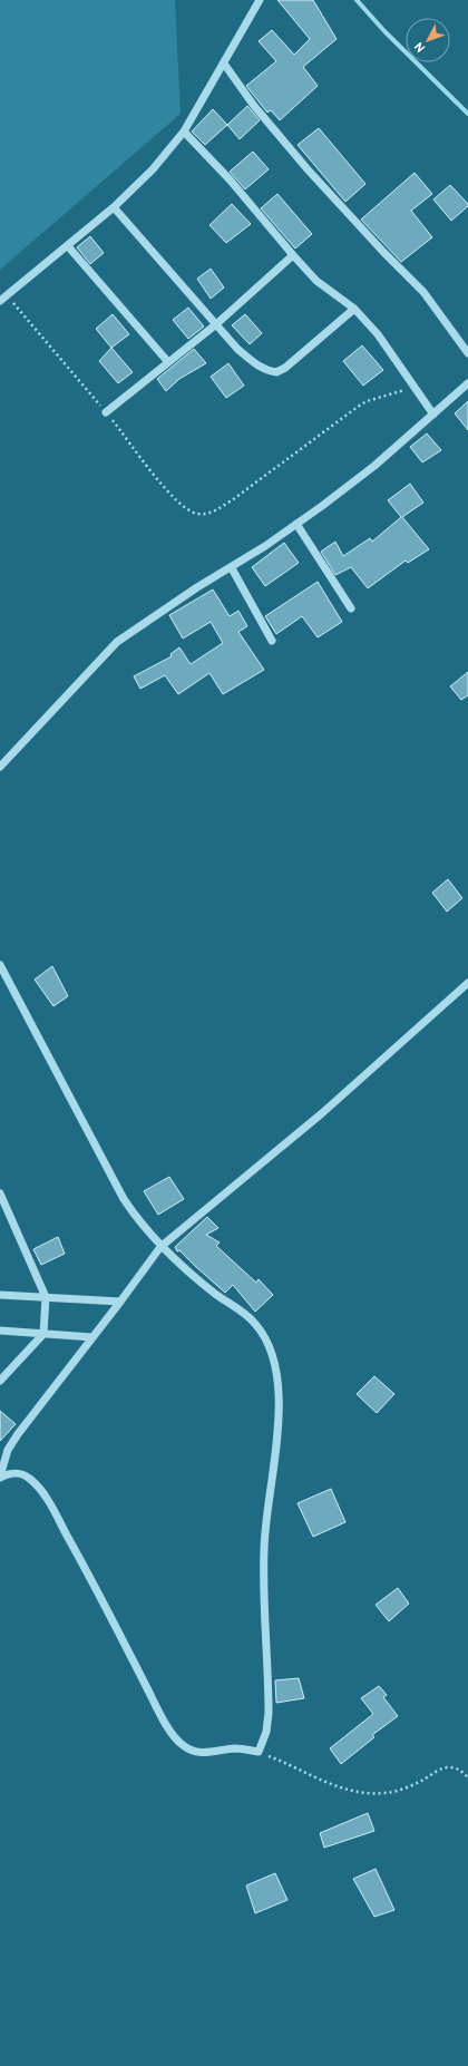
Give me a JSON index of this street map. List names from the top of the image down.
{
  "north": "bottom left"
}
